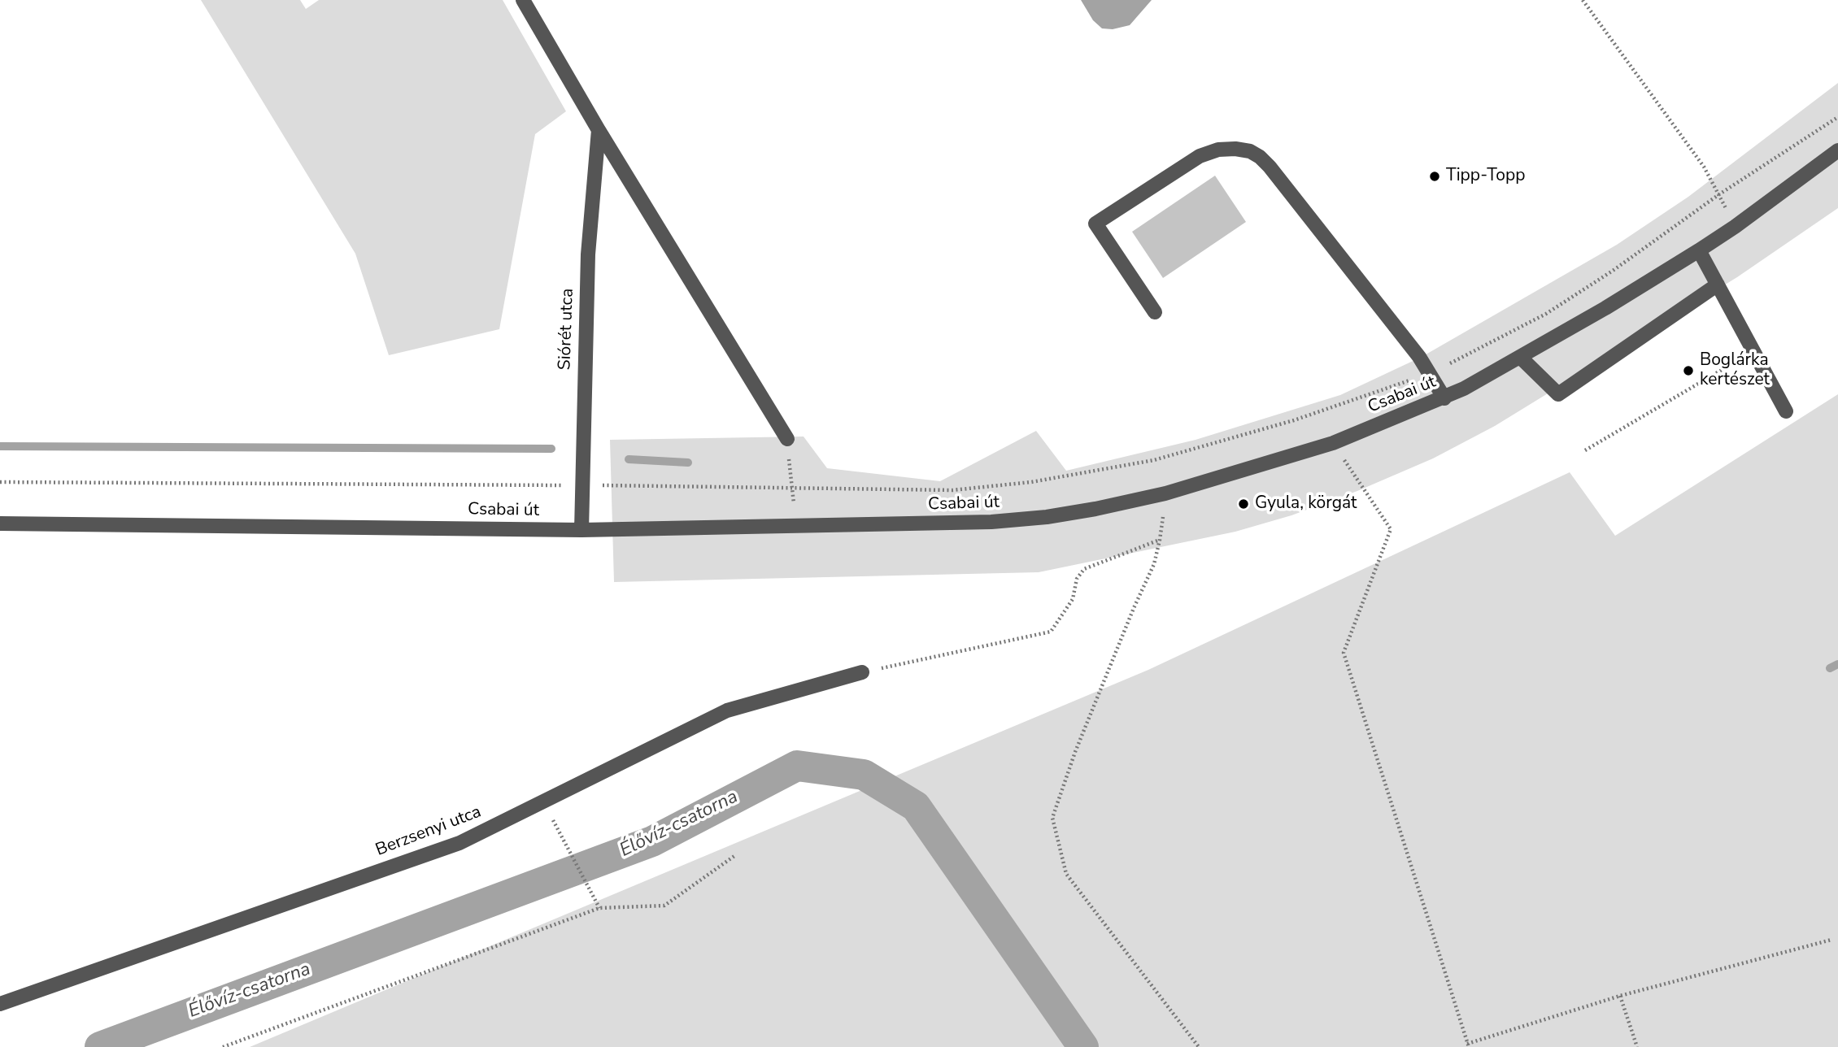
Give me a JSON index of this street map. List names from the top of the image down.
{
  "streets": {
    "street": ["Siórét utca", "Csabai út", "Berzsenyi utca"]
  },
  "crossings": [
    ["Siórét utca", "Csabai út"]
  ],
  "water": ["Élővíz-csatorna"],
  "places": ["Tipp-Topp", "Boglárka kertészet", "Gyula, körgát"]
}
